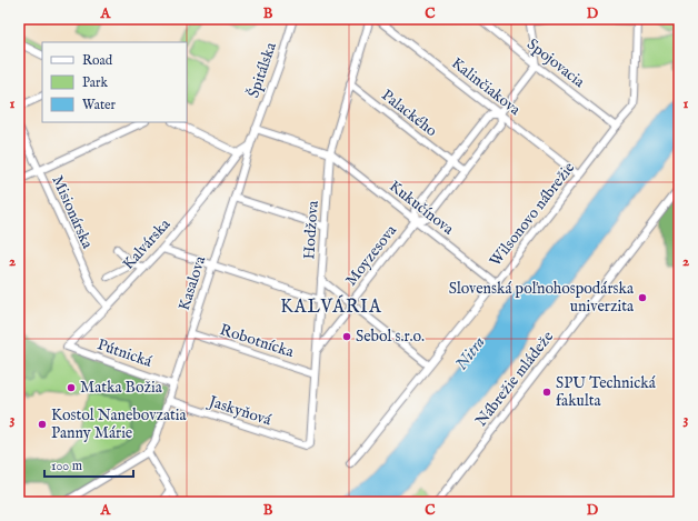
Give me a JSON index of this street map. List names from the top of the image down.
{
  "streets": {
    "street": [
      "Spojovacia",
      "Špitálska",
      "Kalinčiakova",
      "Palackého",
      "Kukučínova",
      "Misionárska",
      "Wilsonovo nábrežie",
      "Hodžova",
      "Kalvárska",
      "Moyzesova",
      "Kasalova",
      "Robotnícka",
      "Pútnická",
      "Nábrežie mládeže",
      "Jaskyňová"
    ]
  },
  "crossings": [
    ["Spojovacia", "Wilsonovo nábrežie"],
    ["Spojovacia", "Moyzesova"],
    ["Špitálska", "Kukučínova"],
    ["Špitálska", "Kasalova"],
    ["Kalinčiakova", "Wilsonovo nábrežie"],
    ["Kalinčiakova", "Moyzesova"],
    ["Palackého", "Hodžova"],
    ["Palackého", "Moyzesova"],
    ["Kukučínova", "Wilsonovo nábrežie"],
    ["Kukučínova", "Hodžova"],
    ["Kukučínova", "Moyzesova"],
    ["Kukučínova", "Kasalova"],
    ["Misionárska", "Kalvárska"],
    ["Hodžova", "Moyzesova"],
    ["Hodžova", "Robotnícka"],
    ["Hodžova", "Jaskyňová"],
    ["Kalvárska", "Pútnická"],
    ["Kasalova", "Robotnícka"],
    ["Kasalova", "Pútnická"],
    ["Kasalova", "Jaskyňová"]
  ],
  "districts": ["KALVÁRIA"],
  "water": ["Nitra"],
  "places": [
    "Slovenská poľnohospodárska univerzita",
    "Sebol s.r.o.",
    "Matka Božia",
    "SPU Technická fakulta",
    "Kostol Nanebovzatia Panny Márie"
  ],
  "legend": ["Road", "Park", "Water"],
  "scale_bar": "100 m",
  "grid": {
    "columns": [
      "A",
      "B",
      "C",
      "D"
    ],
    "rows": ["1", "2", "3"]
  }
}
